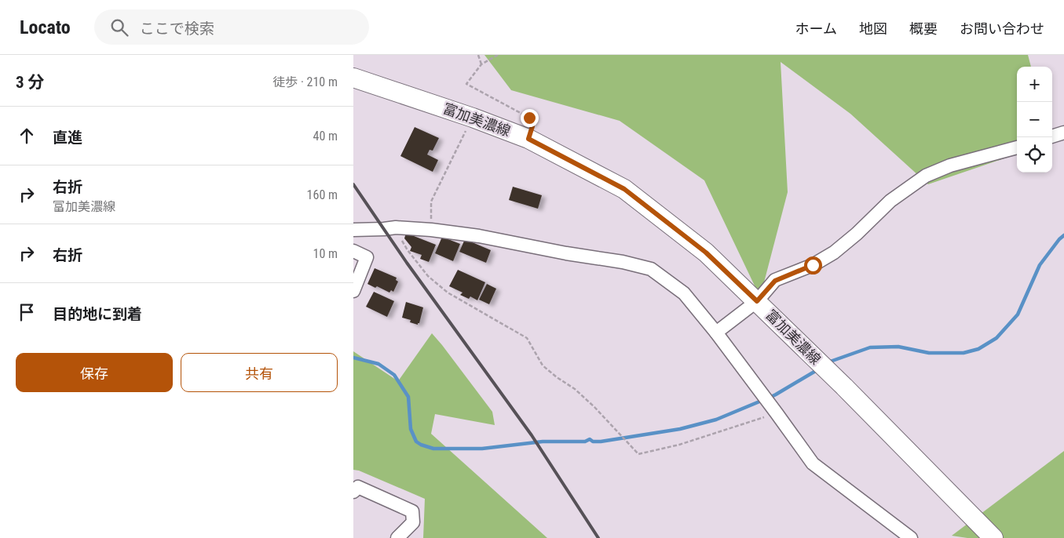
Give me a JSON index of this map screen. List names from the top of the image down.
{
  "streets": {
    "main road": ["富加美濃線"]
  },
  "page": {
    "header": "Locato",
    "search": "ここで検索",
    "nav": [
      "ホーム",
      "地図",
      "概要",
      "お問い合わせ"
    ],
    "heading": ["3 分", "徒歩 · 210 m"],
    "map_buttons": ["+", "−"],
    "list": [
      ["直進", "40 m"],
      ["右折", "富加美濃線", "160 m"],
      ["右折", "10 m"],
      "目的地に到着"
    ],
    "buttons": ["保存", "共有"]
  }
}
